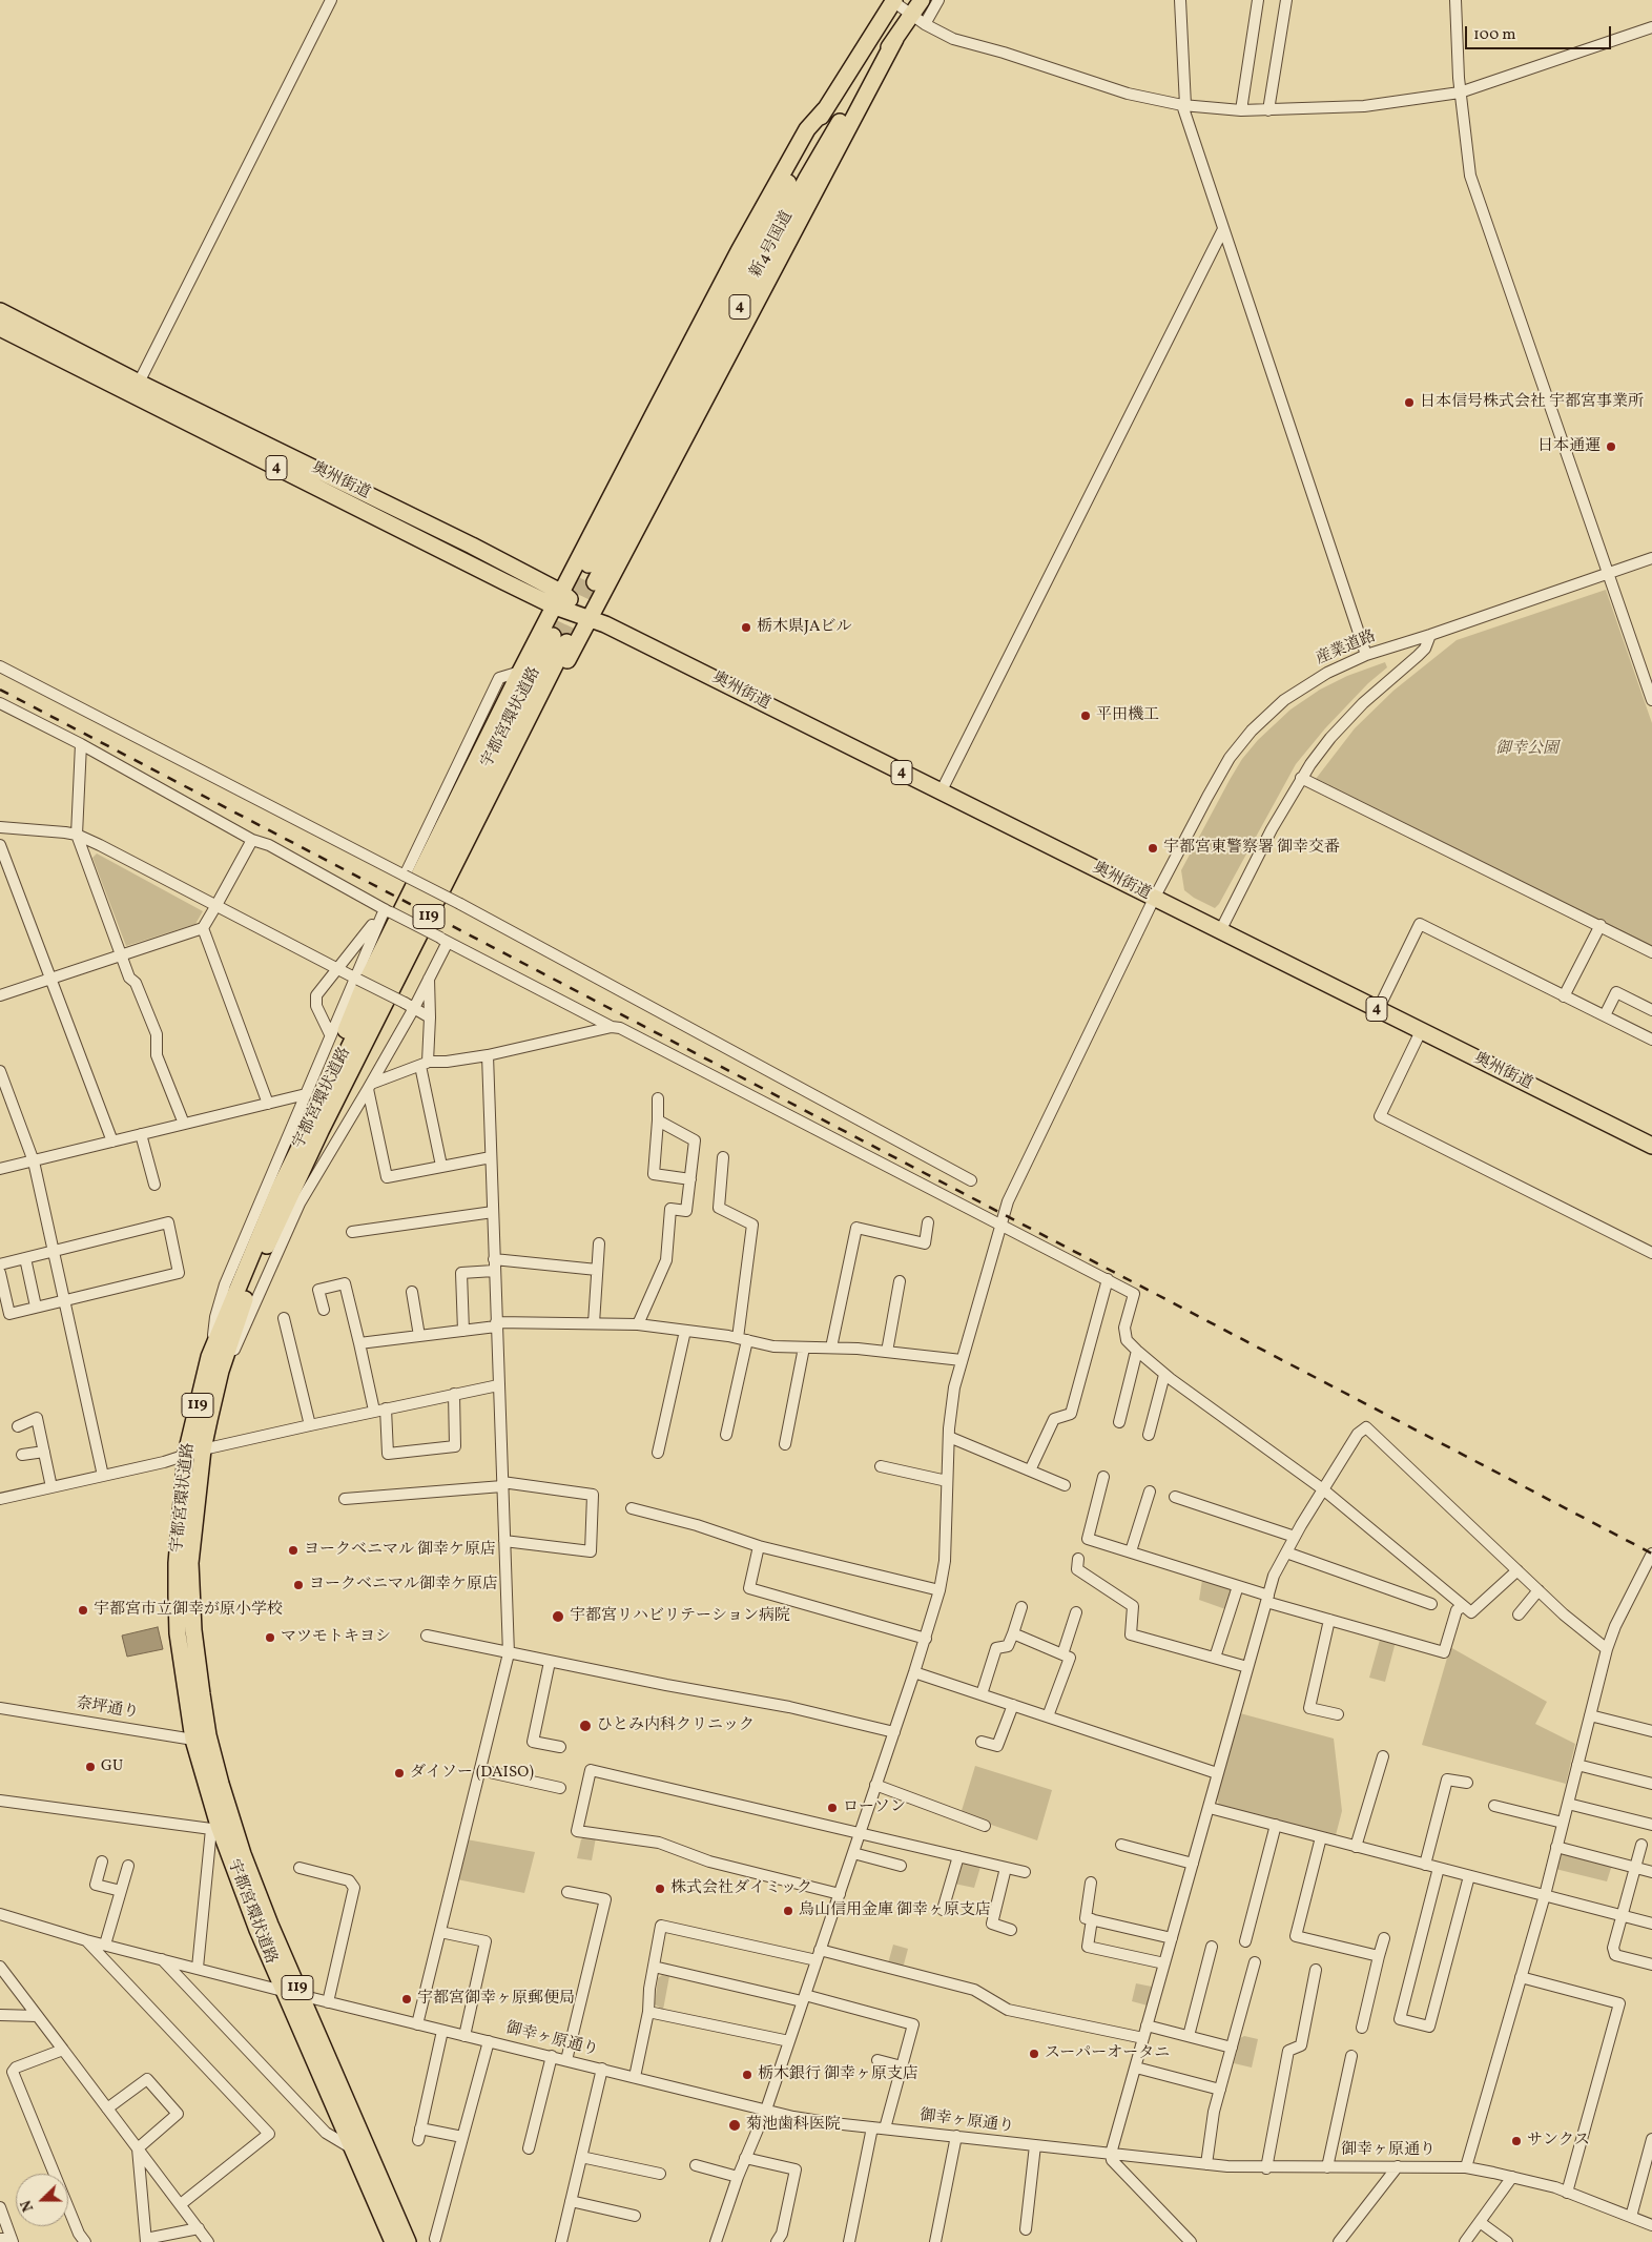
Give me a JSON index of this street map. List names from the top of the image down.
{
  "streets": {
    "highway": [
      "新4号国道",
      "4",
      "奥州街道",
      "宇都宮環状道路",
      "119"
    ],
    "street": ["産業道路", "奈坪通り", "御幸ヶ原通り"]
  },
  "crossings": [
    ["奥州街道", "産業道路"],
    ["産業道路", "御幸ヶ原通り"],
    ["宇都宮環状道路", "奈坪通り"],
    ["宇都宮環状道路", "御幸ヶ原通り"]
  ],
  "parks": ["御幸公園"],
  "places": [
    "日本信号株式会社 宇都宮事業所",
    "日本通運",
    "栃木県JAビル",
    "平田機工",
    "宇都宮東警察署 御幸交番",
    "ヨークベニマル 御幸ケ原店",
    "ヨークベニマル御幸ケ原店",
    "宇都宮市立御幸が原小学校",
    "宇都宮リハビリテーション病院",
    "マツモトキヨシ",
    "ひとみ内科クリニック",
    "GU",
    "ダイソー (DAISO)",
    "ローソン",
    "株式会社ダイミック",
    "烏山信用金庫 御幸ヶ原支店",
    "宇都宮御幸ヶ原郵便局",
    "スーパーオータニ",
    "栃木銀行 御幸ヶ原支店",
    "菊池歯科医院",
    "サンクス"
  ],
  "scale_bar": "100 m",
  "north": "left"
}
